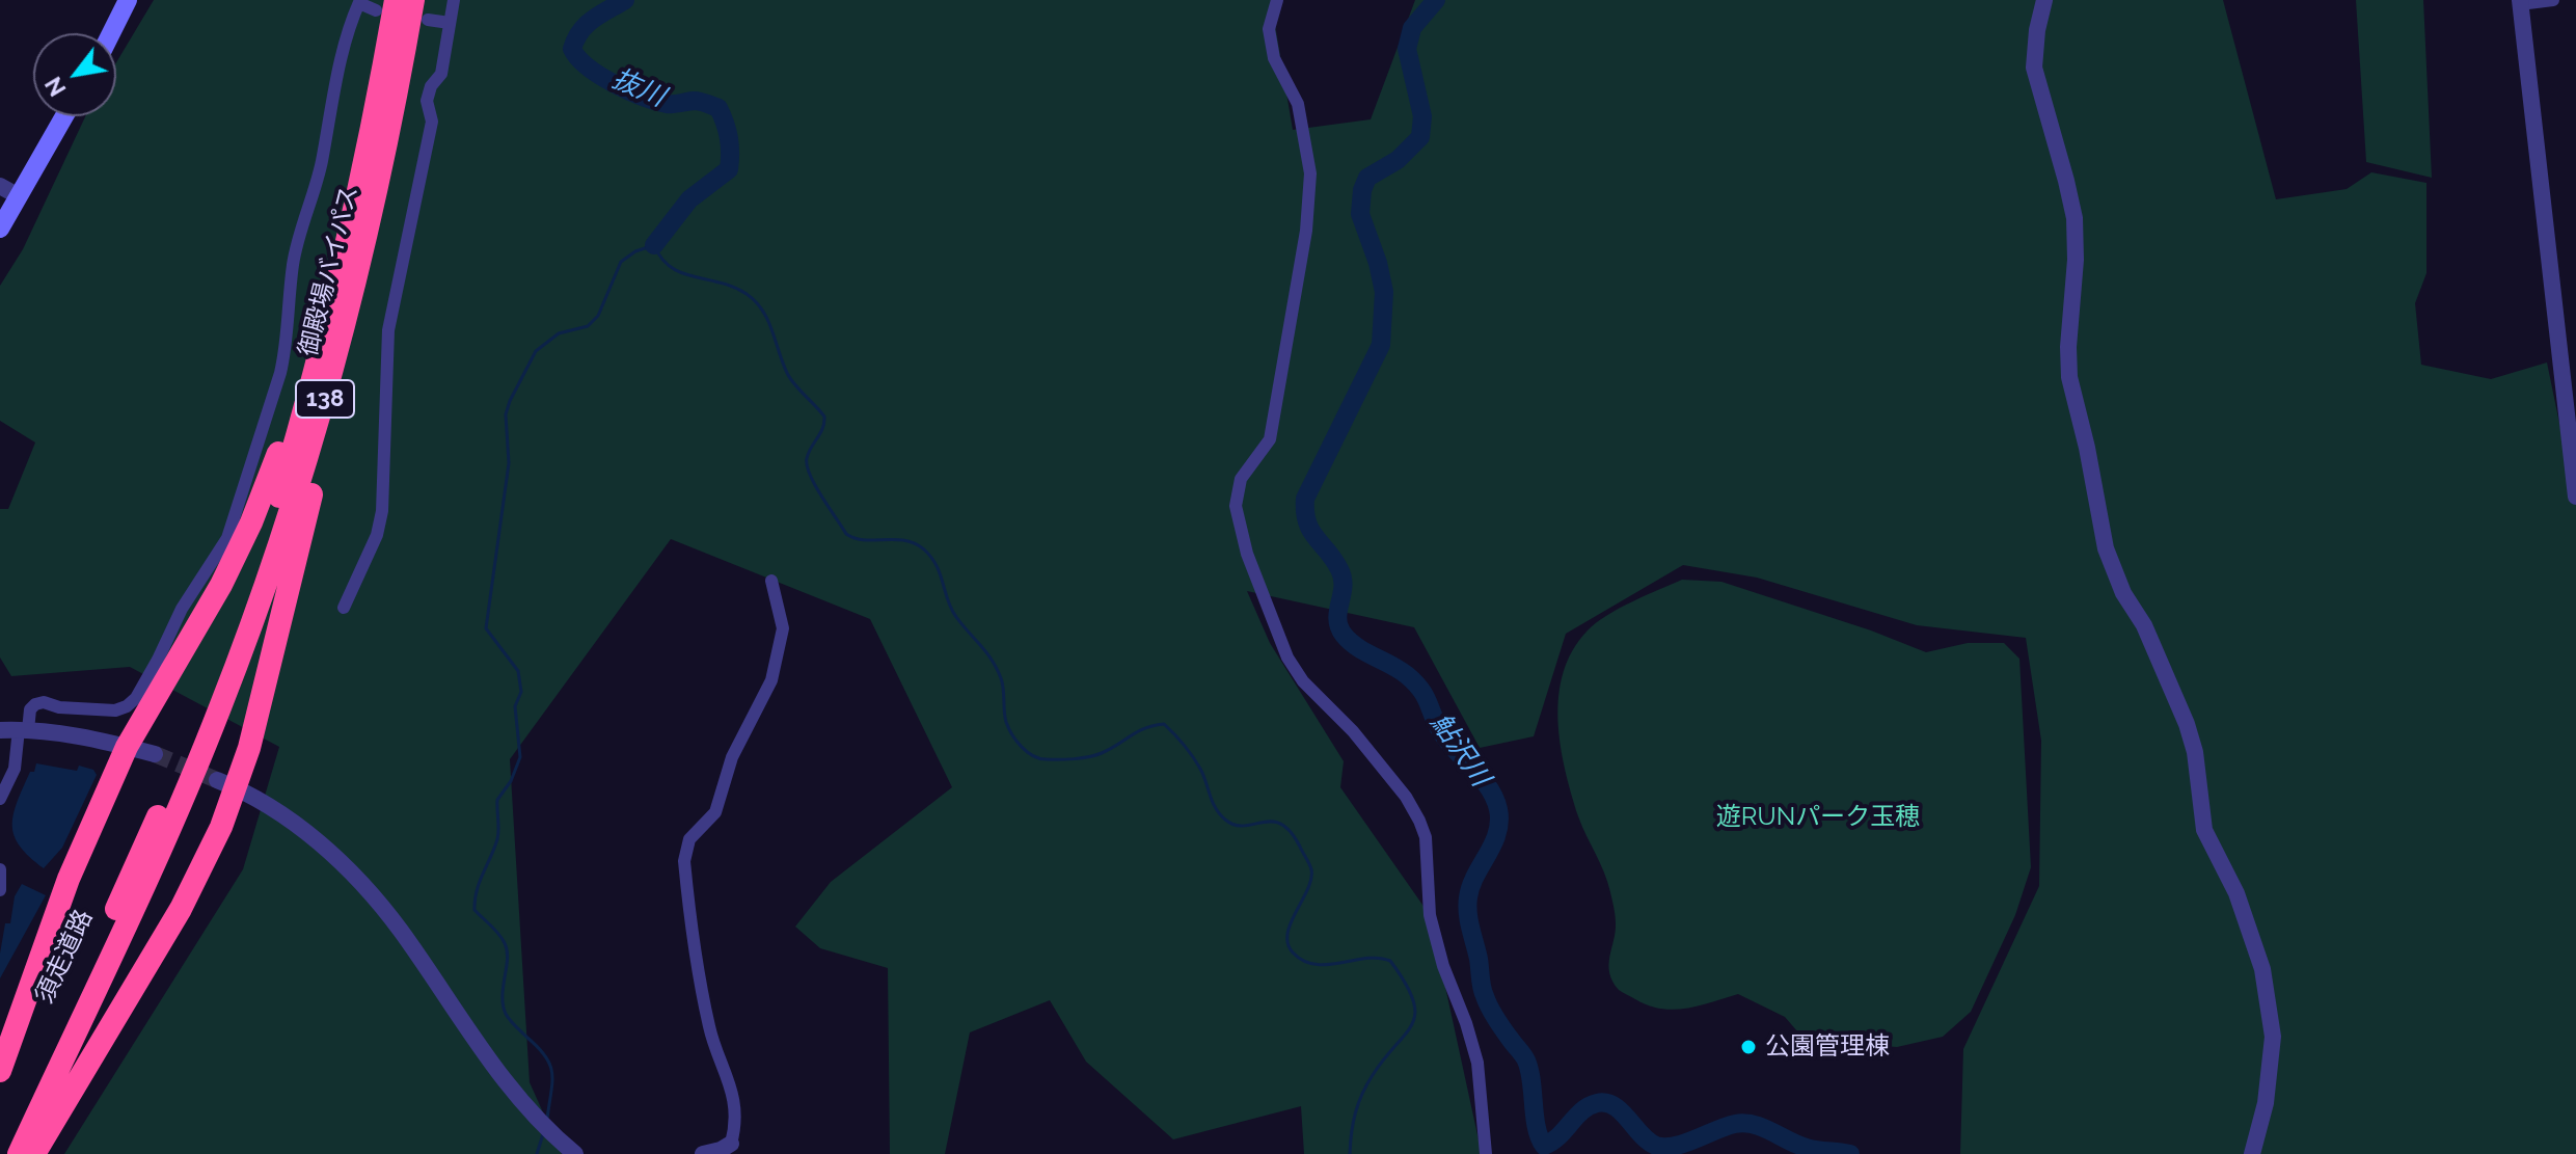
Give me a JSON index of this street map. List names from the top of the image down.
{
  "streets": {
    "highway": ["御殿場バイパス", "138", "須走道路"]
  },
  "crossings": [
    ["御殿場バイパス", "須走道路"]
  ],
  "water": ["抜川", "鮎沢川"],
  "parks": ["遊RUNパーク玉穂"],
  "places": ["公園管理棟"],
  "north": "bottom left"
}
